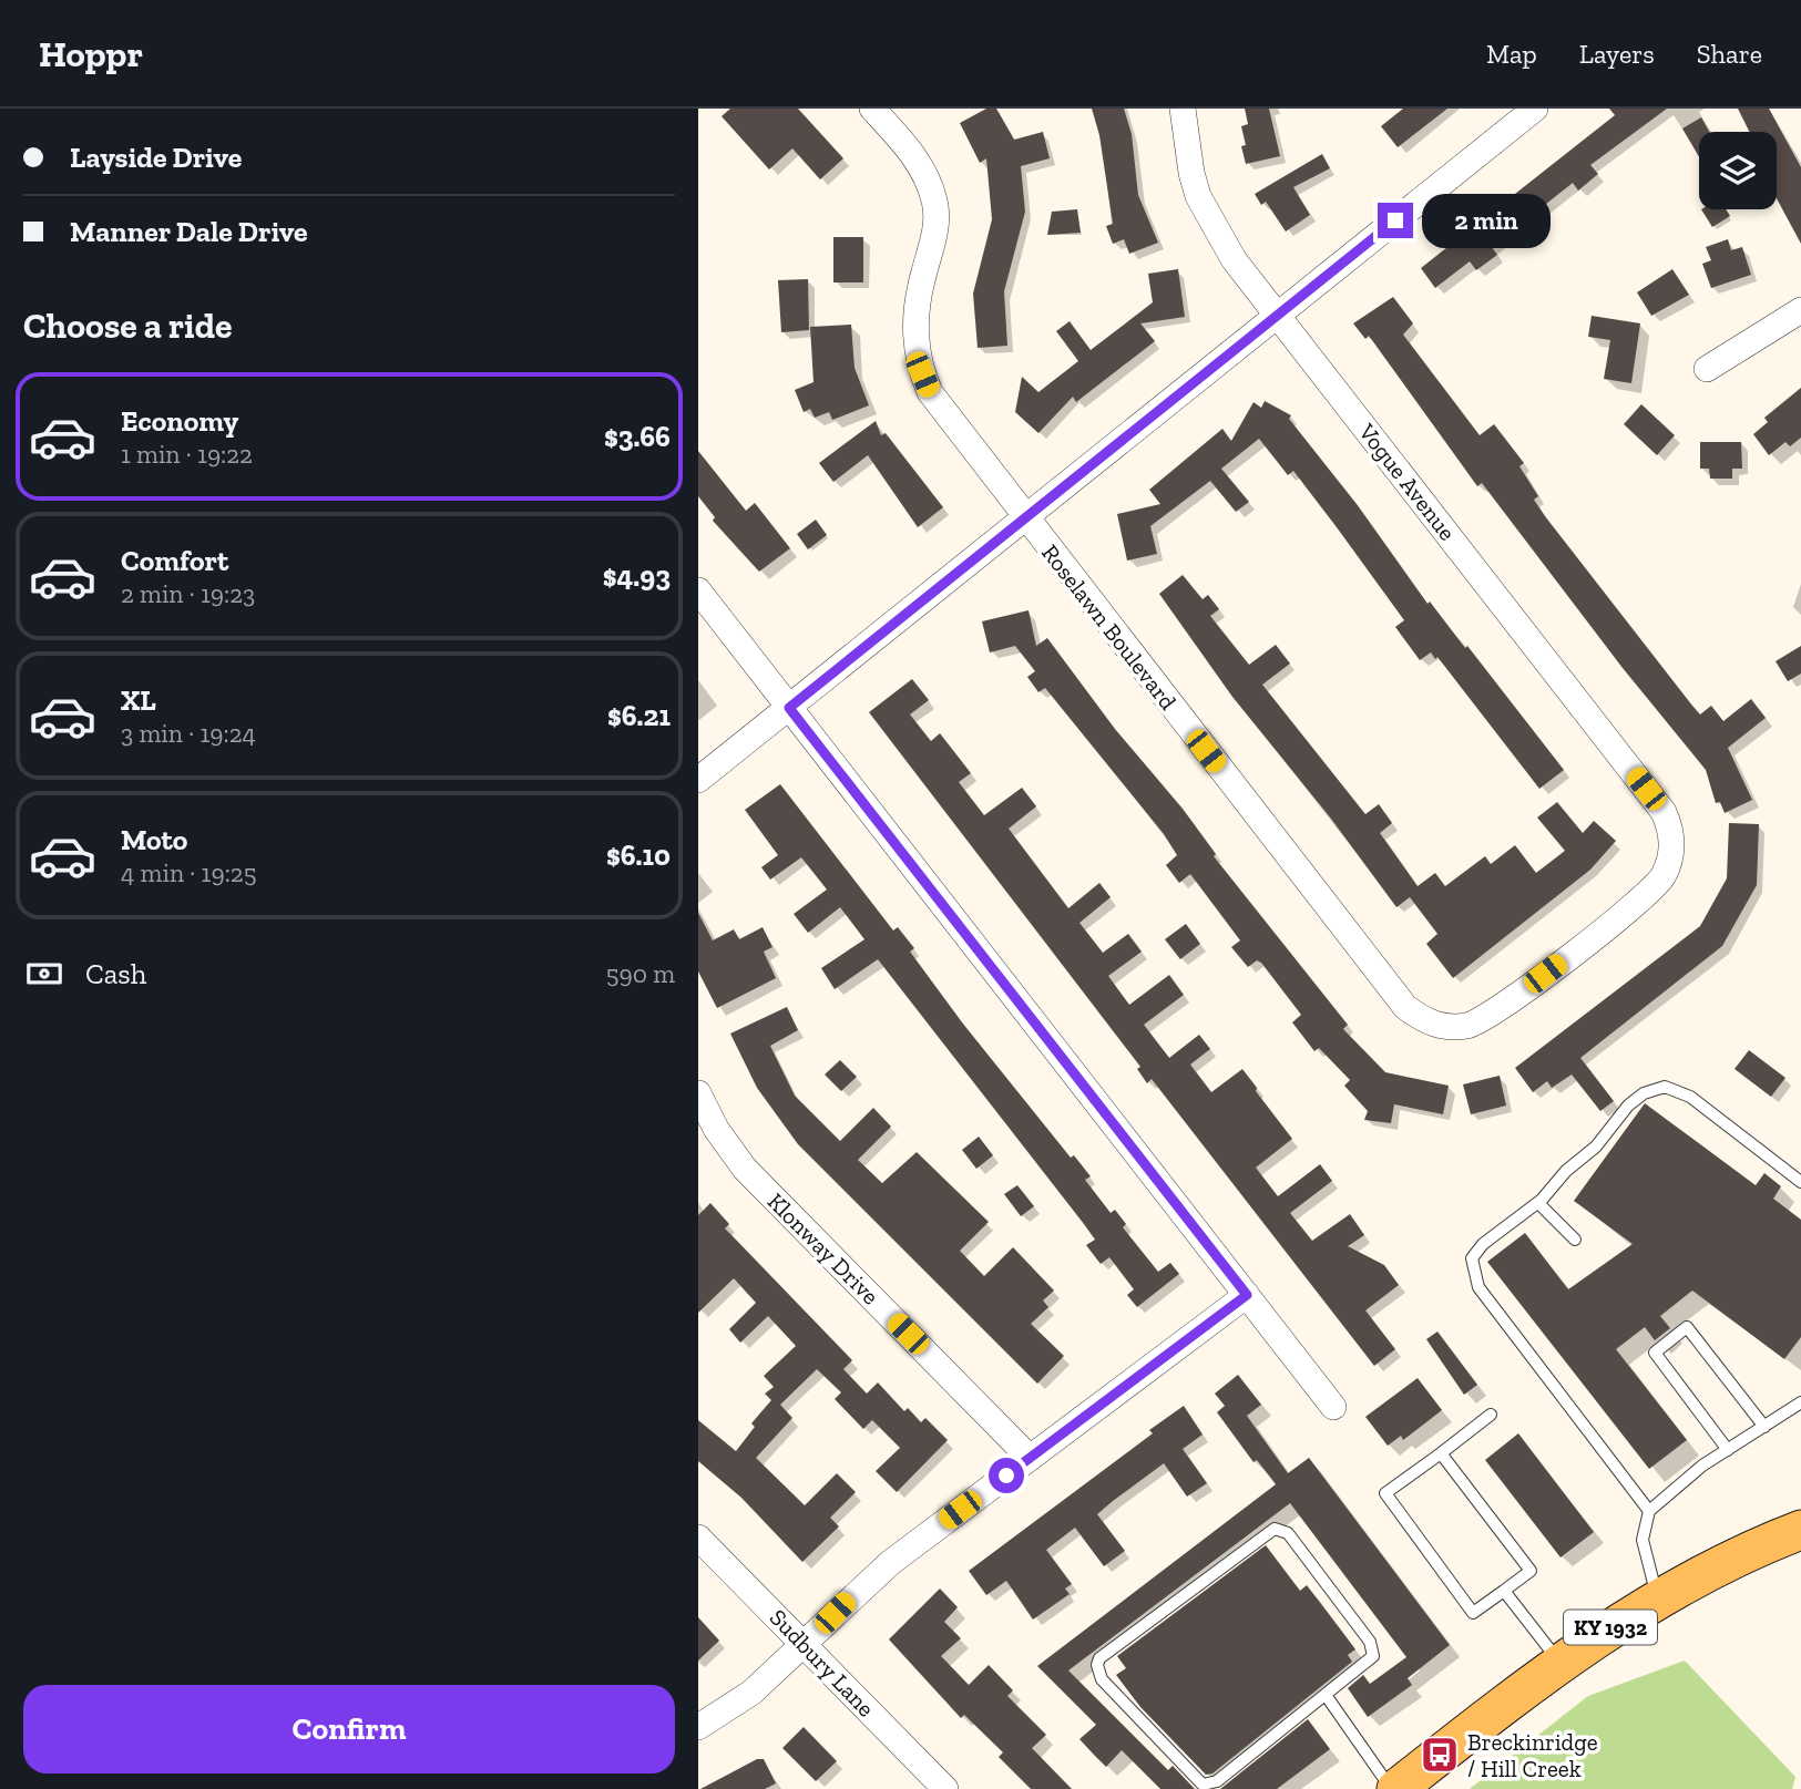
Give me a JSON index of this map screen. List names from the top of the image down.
{
  "streets": {
    "main road": ["KY 1932"],
    "street": [
      "Vogue Avenue",
      "Roselawn Boulevard",
      "Klonway Drive",
      "Sudbury Lane"
    ]
  },
  "crossings": [
    ["Vogue Avenue", "Roselawn Boulevard"]
  ],
  "places": {
    "bus stop": ["Breckinridge / Hill Creek"]
  },
  "page": {
    "header": "Hoppr",
    "nav": ["Map", "Layers", "Share"],
    "banner": ["Layside Drive", "Manner Dale Drive"],
    "bubble": "2 min",
    "heading": "Choose a ride",
    "list": [
      {
        "name": "Economy",
        "note": "1 min · 19:22",
        "value": "$3.66"
      },
      {
        "name": "Comfort",
        "note": "2 min · 19:23",
        "value": "$4.93"
      },
      {
        "name": "XL",
        "note": "3 min · 19:24",
        "value": "$6.21"
      },
      {
        "name": "Moto",
        "note": "4 min · 19:25",
        "value": "$6.10"
      }
    ],
    "pay": ["Cash", "590 m"],
    "buttons": "Confirm"
  }
}
